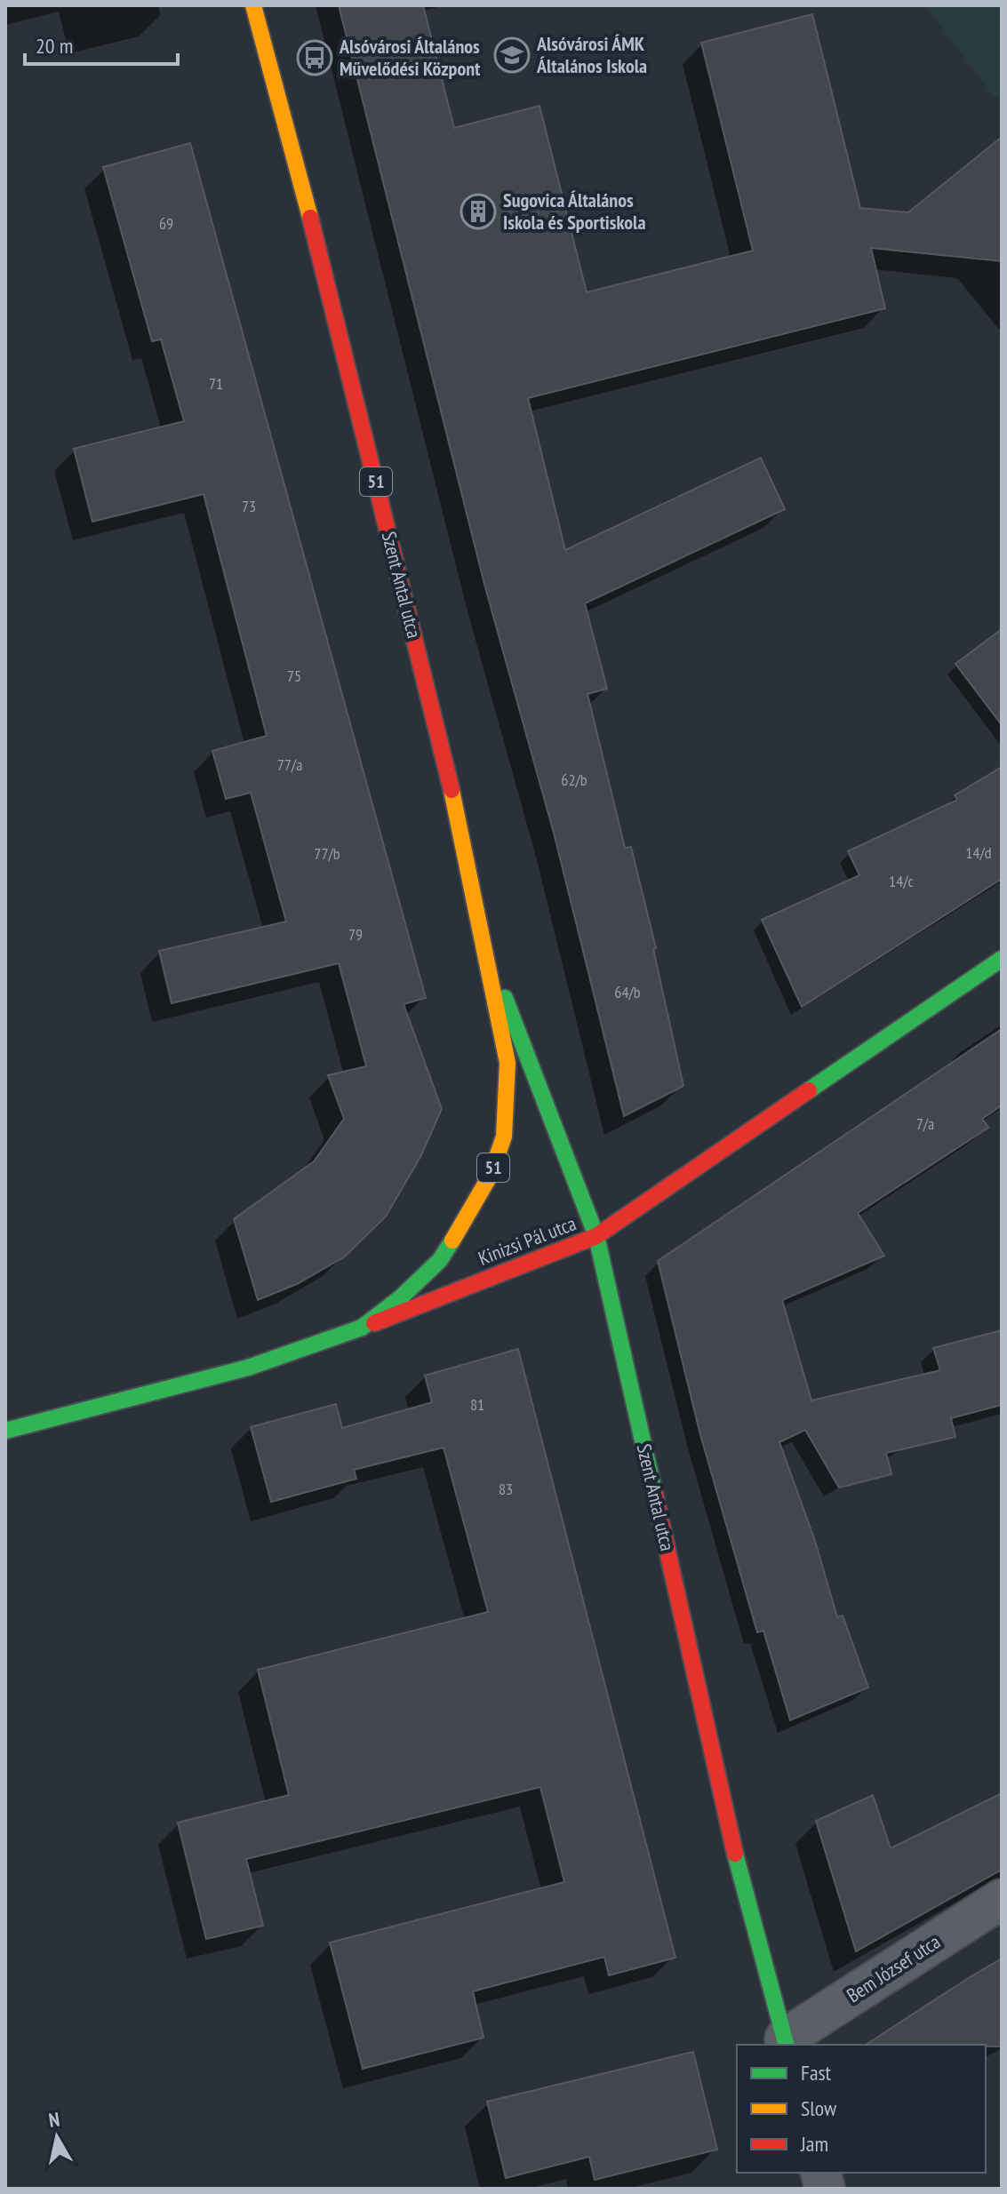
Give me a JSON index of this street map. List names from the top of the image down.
{
  "streets": {
    "street": [
      "51",
      "Szent Antal utca",
      "Kinizsi Pál utca",
      "Bem József utca"
    ]
  },
  "crossings": [
    ["Szent Antal utca", "Kinizsi Pál utca"],
    ["Szent Antal utca", "Bem József utca"]
  ],
  "places": {
    "school or university": ["Alsóvárosi ÁMK Általános Iskola"],
    "bus stop": ["Alsóvárosi Általános Művelődési Központ"],
    "building": ["Sugovica Általános Iskola és Sportiskola"]
  },
  "house_numbers": [
    "69",
    "71",
    "73",
    "75",
    "77/a",
    "62/b",
    "14/d",
    "77/b",
    "14/c",
    "79",
    "64/b",
    "7/a",
    "81",
    "83"
  ],
  "legend": ["Fast", "Slow", "Jam"],
  "scale_bar": "20 m",
  "north": "top"
}
